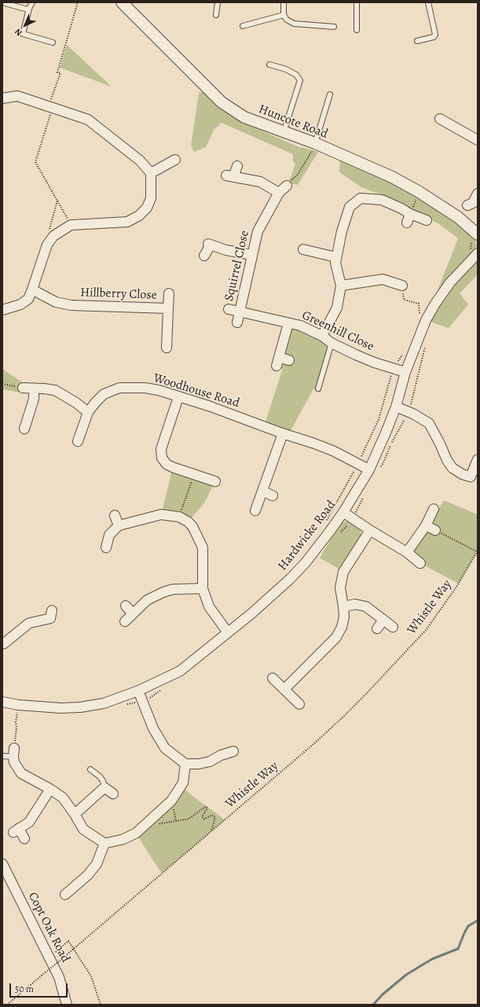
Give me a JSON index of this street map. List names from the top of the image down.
{
  "streets": {
    "street": [
      "Huncote Road",
      "Squirrel Close",
      "Hillberry Close",
      "Greenhill Close",
      "Woodhouse Road",
      "Hardwicke Road",
      "Copt Oak Road"
    ],
    "path": ["Whistle Way"]
  },
  "crossings": [
    ["Squirrel Close", "Greenhill Close"],
    ["Greenhill Close", "Hardwicke Road"],
    ["Woodhouse Road", "Hardwicke Road"]
  ],
  "scale_bar": "50 m",
  "north": "bottom left"
}
